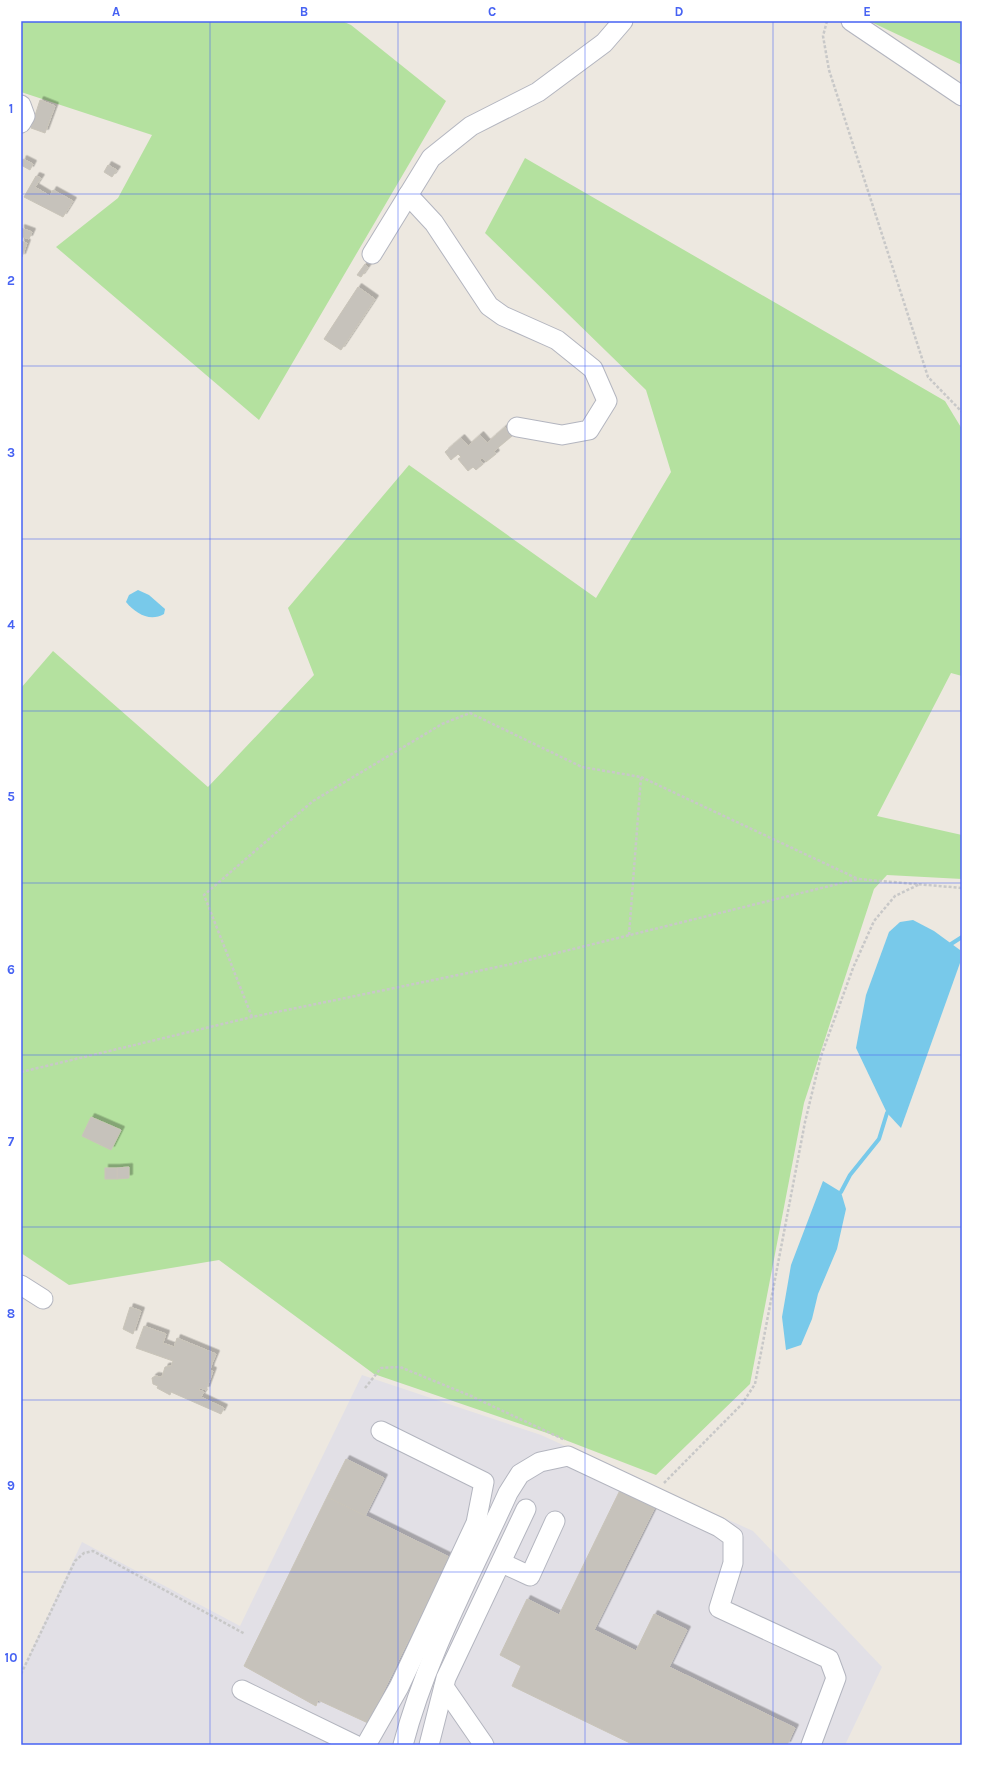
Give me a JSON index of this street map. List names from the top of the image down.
{
  "grid": {
    "columns": [
      "A",
      "B",
      "C",
      "D",
      "E"
    ],
    "rows": [
      "1",
      "2",
      "3",
      "4",
      "5",
      "6",
      "7",
      "8",
      "9",
      "10"
    ]
  }
}
